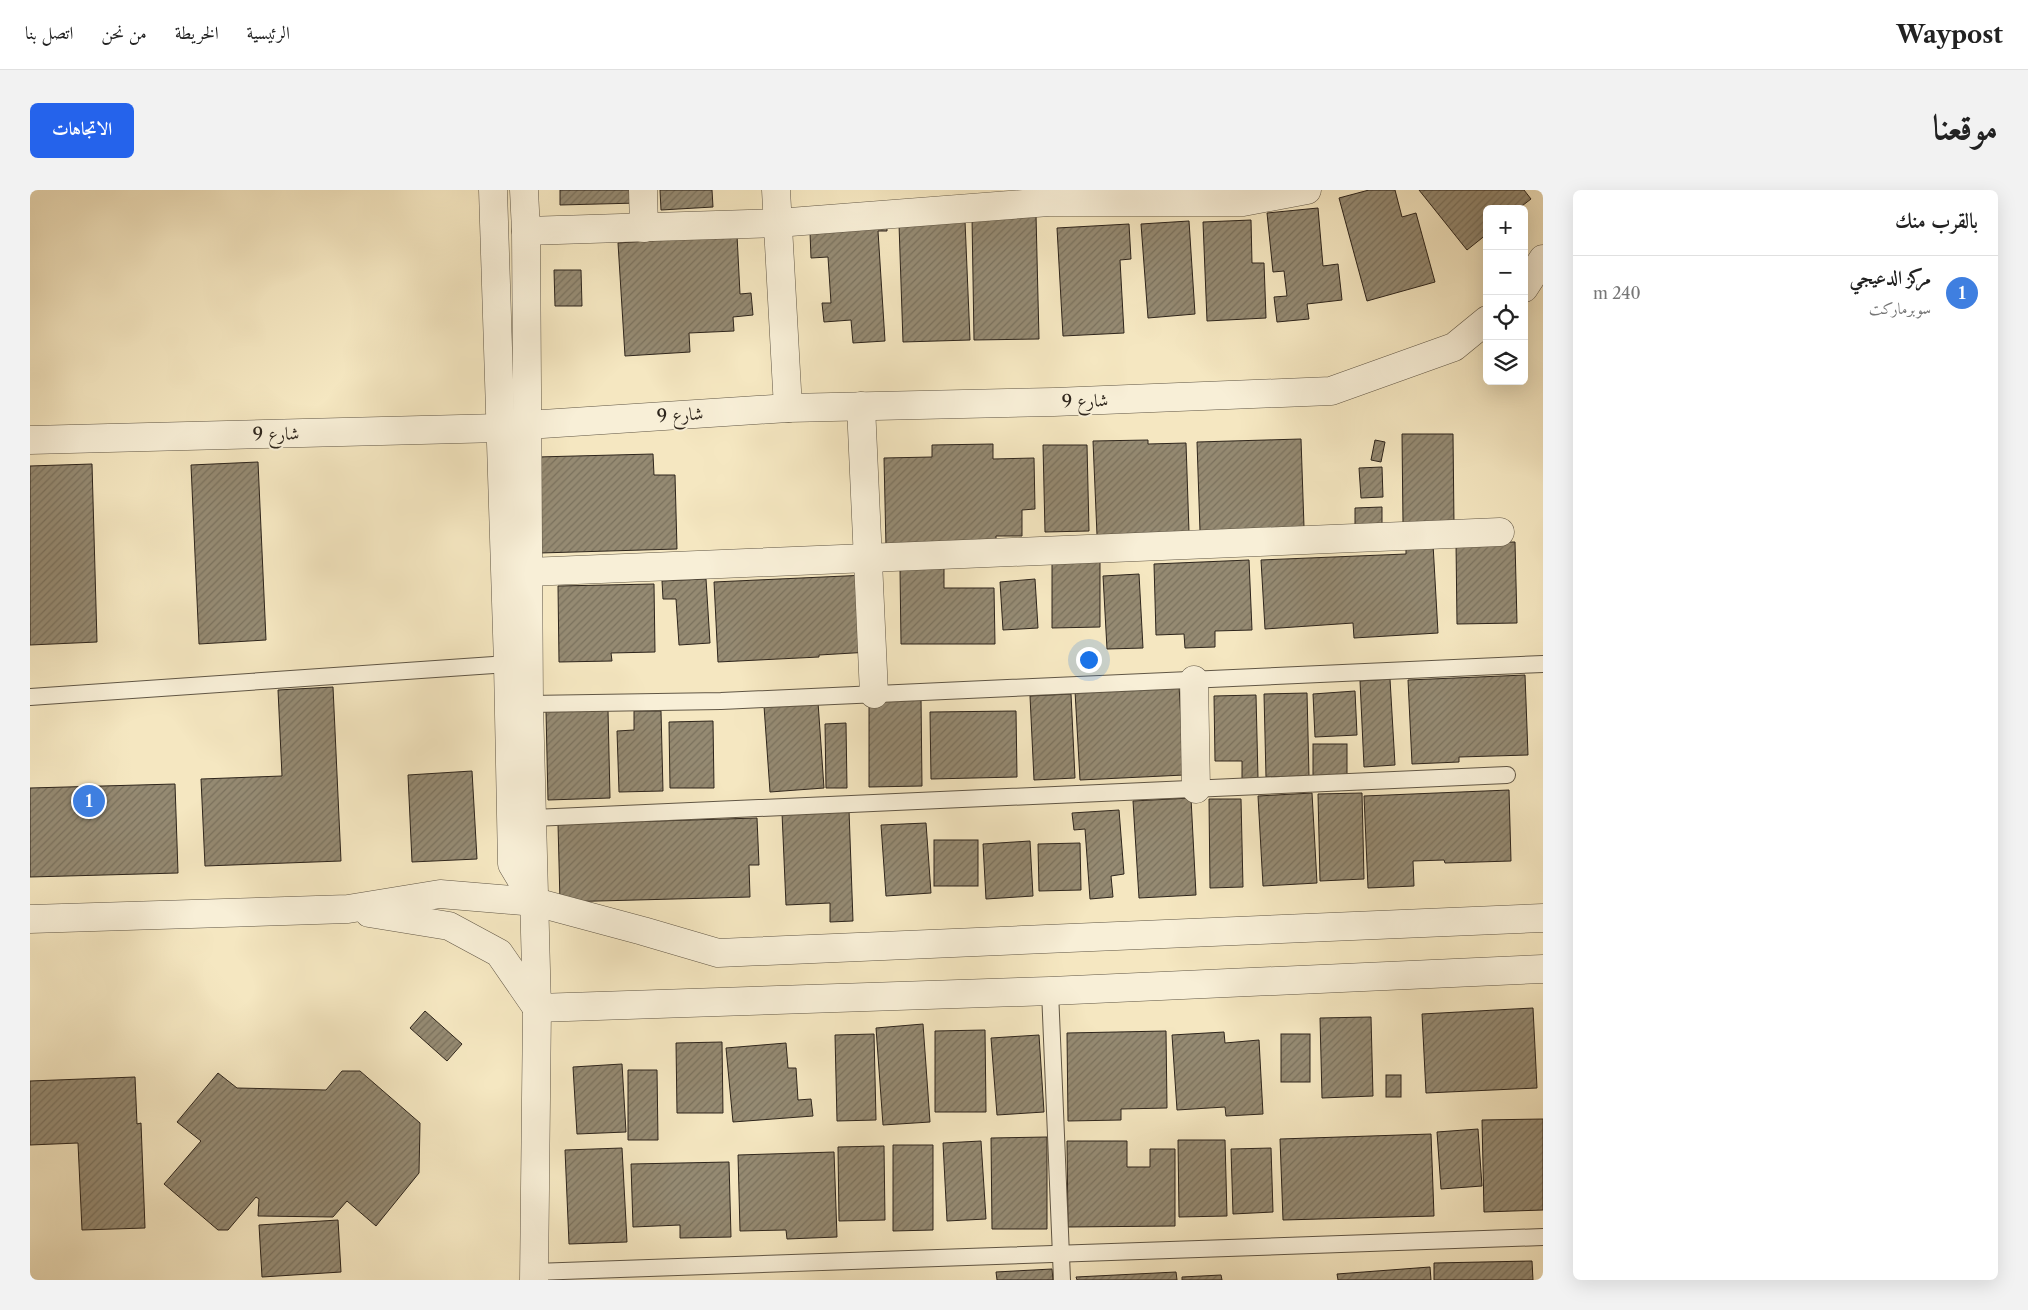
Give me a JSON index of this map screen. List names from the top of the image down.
{
  "streets": {
    "street": ["شارع 9"]
  },
  "page": {
    "header": "Waypost",
    "nav": [
      "الرئيسية",
      "الخريطة",
      "من نحن",
      "اتصل بنا"
    ],
    "title": "موقعنا",
    "buttons": "الاتجاهات",
    "heading": "بالقرب منك",
    "map_buttons": ["+", "−"],
    "list": [
      {
        "mark": "1",
        "name": "مركز الدعيجي",
        "note": "سوبرماركت",
        "value": "240 m"
      }
    ],
    "pins": "1"
  }
}
